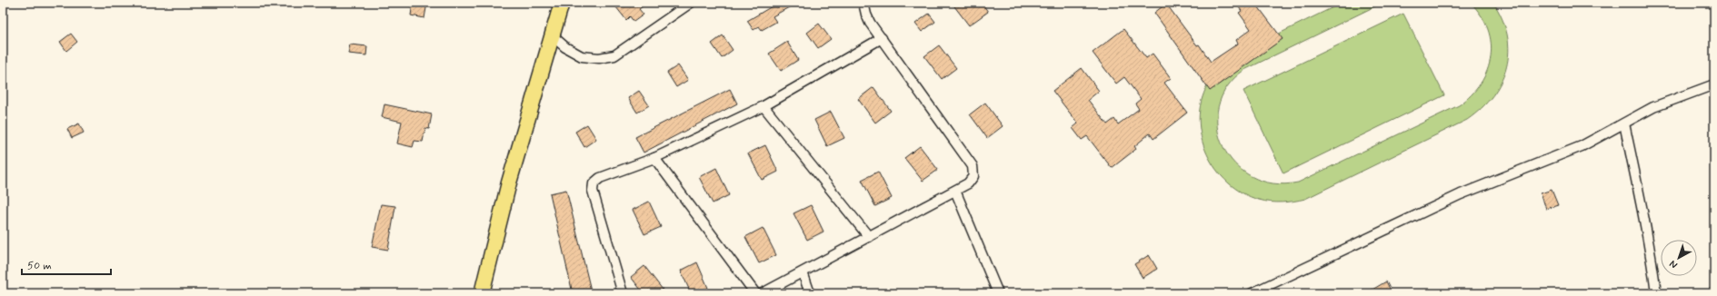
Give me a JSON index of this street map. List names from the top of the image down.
{
  "scale_bar": "50 m",
  "north": "bottom left"
}
